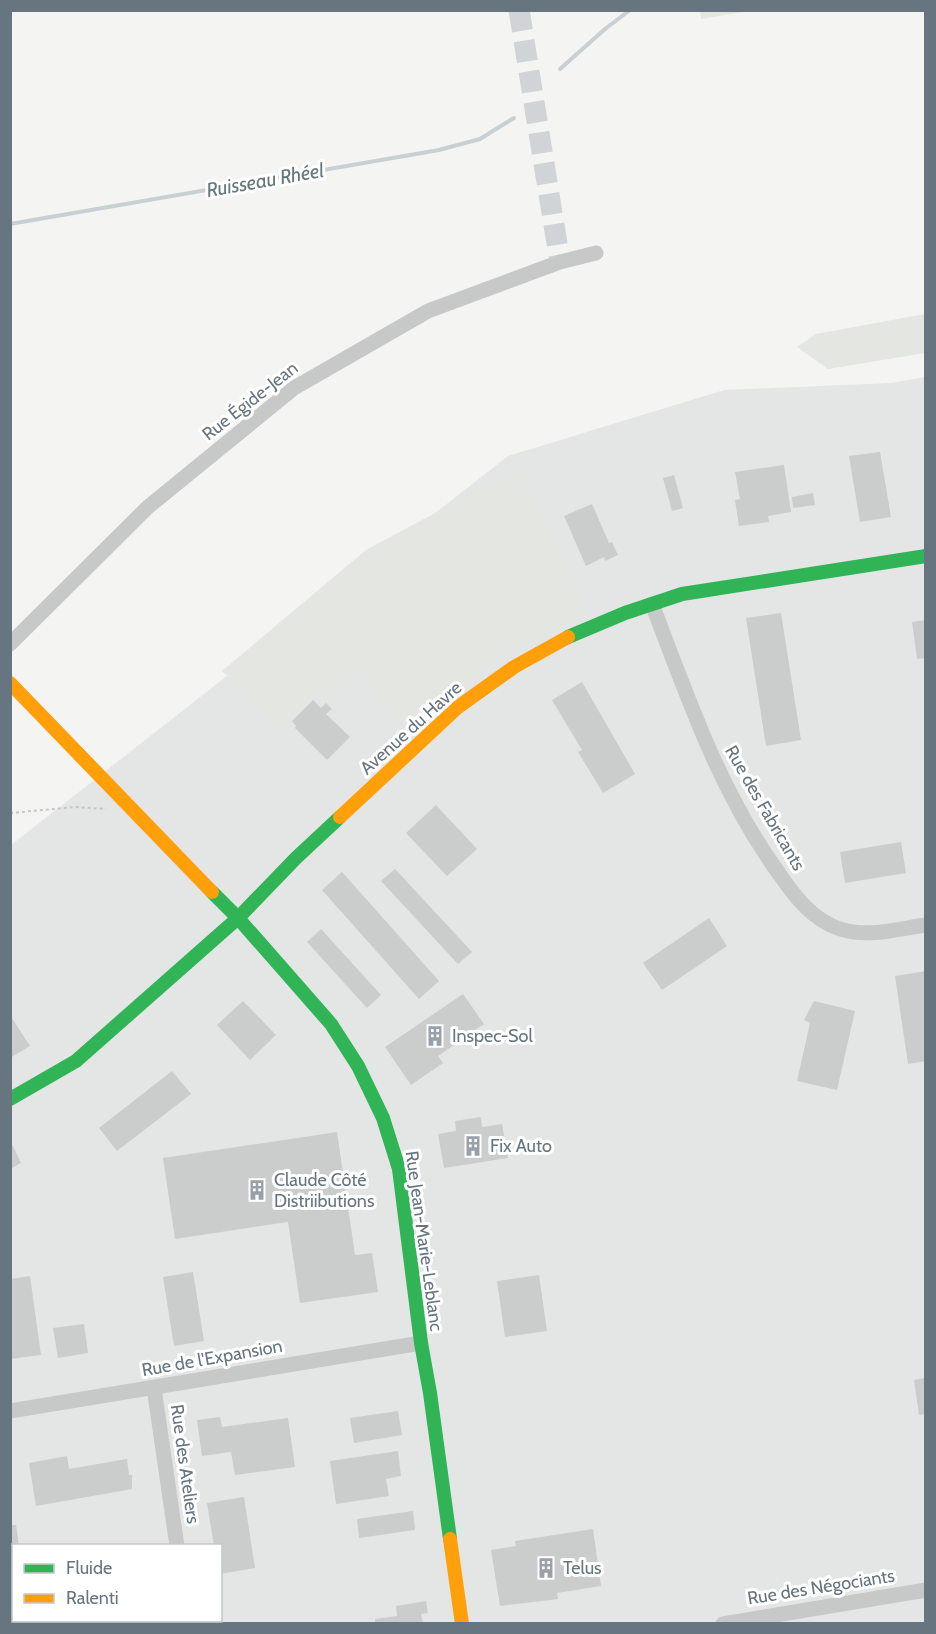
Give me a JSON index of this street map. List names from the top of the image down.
{
  "streets": {
    "street": [
      "Rue Égide-Jean",
      "Avenue du Havre",
      "Rue des Fabricants",
      "Rue Jean-Marie-Leblanc",
      "Rue de l'Expansion",
      "Rue des Ateliers",
      "Rue des Négociants"
    ]
  },
  "crossings": [
    ["Avenue du Havre", "Rue des Fabricants"],
    ["Avenue du Havre", "Rue Jean-Marie-Leblanc"],
    ["Rue Jean-Marie-Leblanc", "Rue de l'Expansion"],
    ["Rue de l'Expansion", "Rue des Ateliers"]
  ],
  "water": ["Ruisseau Rhéel"],
  "places": {
    "building": [
      "Inspec-Sol",
      "Fix Auto",
      "Claude Côté Distriibutions",
      "Telus"
    ]
  },
  "legend": ["Fluide", "Ralenti"]
}
